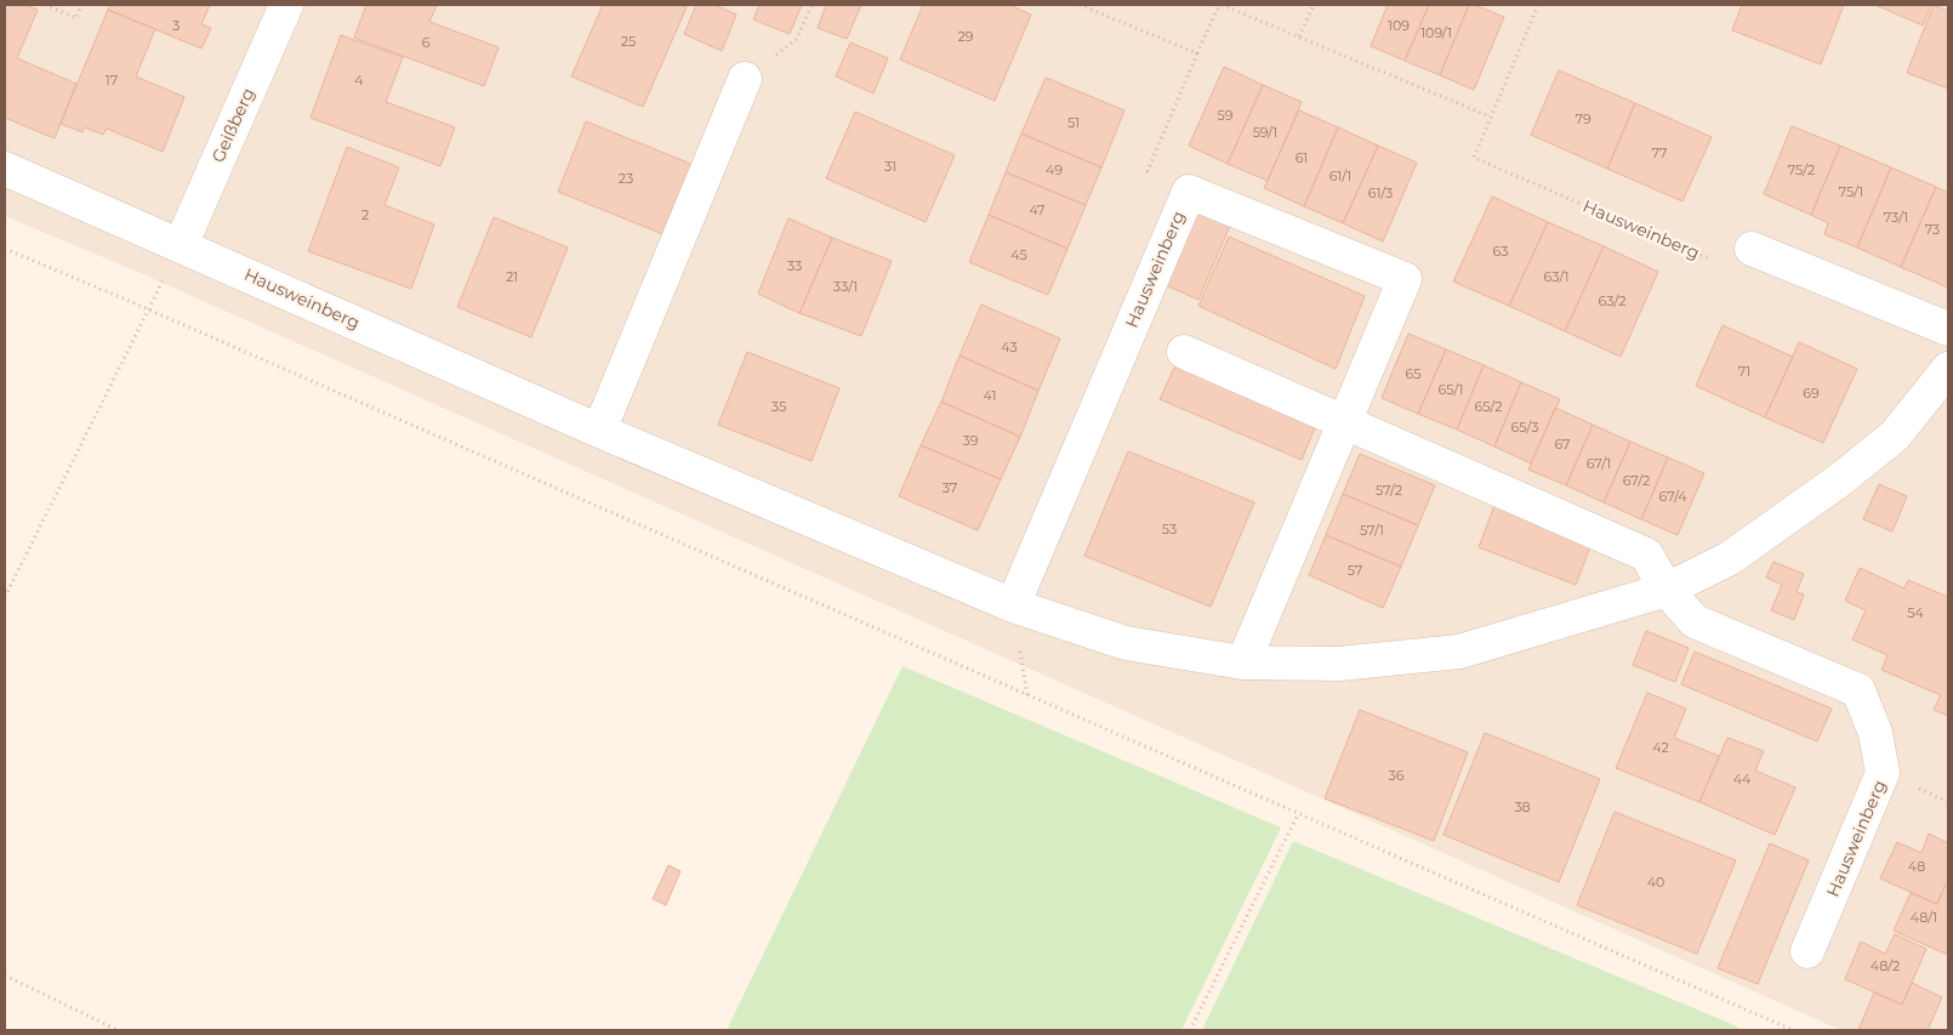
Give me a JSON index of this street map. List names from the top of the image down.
{
  "streets": {
    "street": ["Geißberg", "Hausweinberg"]
  },
  "crossings": [
    ["Geißberg", "Hausweinberg"]
  ],
  "house_numbers": [
    "3",
    "109",
    "109/1",
    "29",
    "25",
    "6",
    "17",
    "4",
    "59",
    "79",
    "51",
    "59/1",
    "77",
    "61",
    "31",
    "49",
    "75/2",
    "61/1",
    "23",
    "75/1",
    "61/3",
    "47",
    "2",
    "73/1",
    "73",
    "63",
    "45",
    "33",
    "21",
    "63/1",
    "33/1",
    "63/2",
    "43",
    "71",
    "65",
    "65/1",
    "69",
    "41",
    "35",
    "65/2",
    "65/3",
    "39",
    "67",
    "67/1",
    "67/2",
    "37",
    "57/2",
    "67/4",
    "53",
    "57/1",
    "57",
    "54",
    "42",
    "36",
    "44",
    "38",
    "48",
    "40",
    "48/1",
    "48/2"
  ]
}
